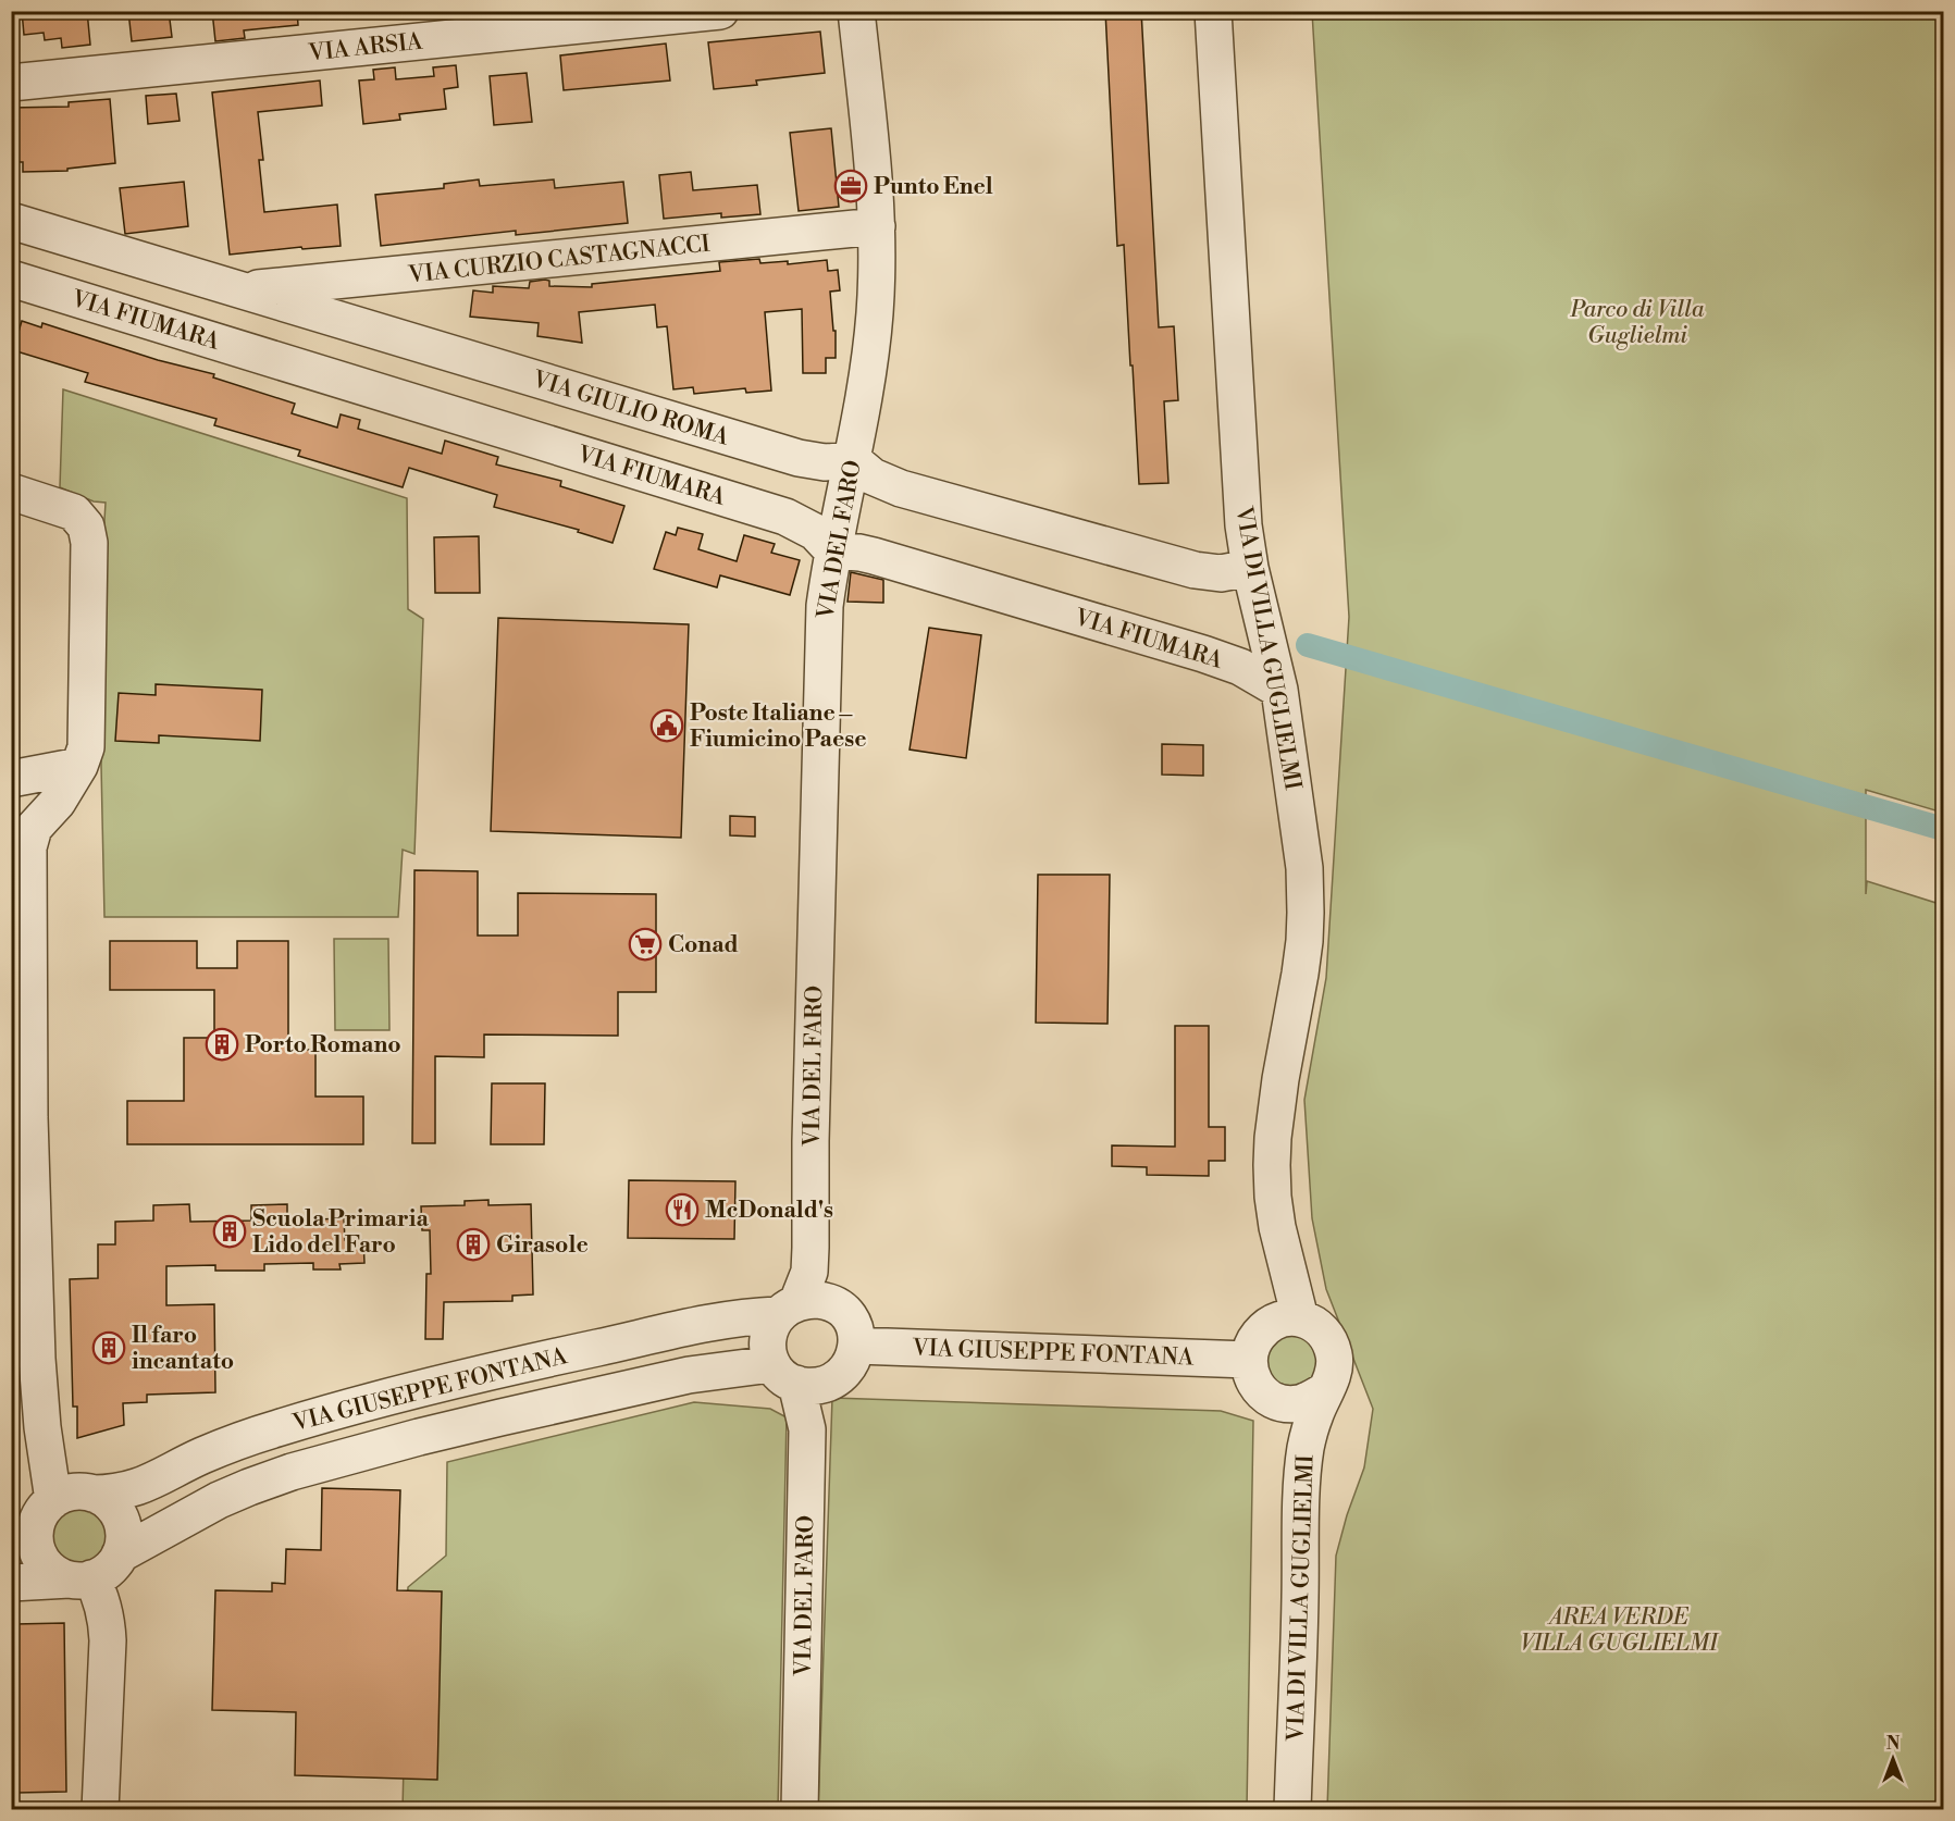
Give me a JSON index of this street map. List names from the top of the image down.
{
  "streets": {
    "street": [
      "VIA ARSIA",
      "VIA CURZIO CASTAGNACCI",
      "VIA FIUMARA",
      "VIA GIULIO ROMA",
      "VIA DEL FARO",
      "VIA DI VILLA GUGLIELMI",
      "VIA GIUSEPPE FONTANA"
    ]
  },
  "crossings": [
    ["VIA CURZIO CASTAGNACCI", "VIA GIULIO ROMA"],
    ["VIA CURZIO CASTAGNACCI", "VIA DEL FARO"],
    ["VIA FIUMARA", "VIA DEL FARO"],
    ["VIA FIUMARA", "VIA DI VILLA GUGLIELMI"],
    ["VIA GIULIO ROMA", "VIA DEL FARO"],
    ["VIA DEL FARO", "VIA GIUSEPPE FONTANA"],
    ["VIA DI VILLA GUGLIELMI", "VIA GIUSEPPE FONTANA"]
  ],
  "parks": ["Parco di Villa Guglielmi", "AREA VERDE VILLA GUGLIELMI"],
  "places": {
    "office": ["Punto Enel"],
    "public building": ["Poste Italiane – Fiumicino Paese"],
    "supermarket": ["Conad"],
    "building": [
      "Porto Romano",
      "Scuola Primaria Lido del Faro",
      "Girasole",
      "Il faro incantato"
    ],
    "restaurant": ["McDonald's"]
  },
  "north": "top"
}
